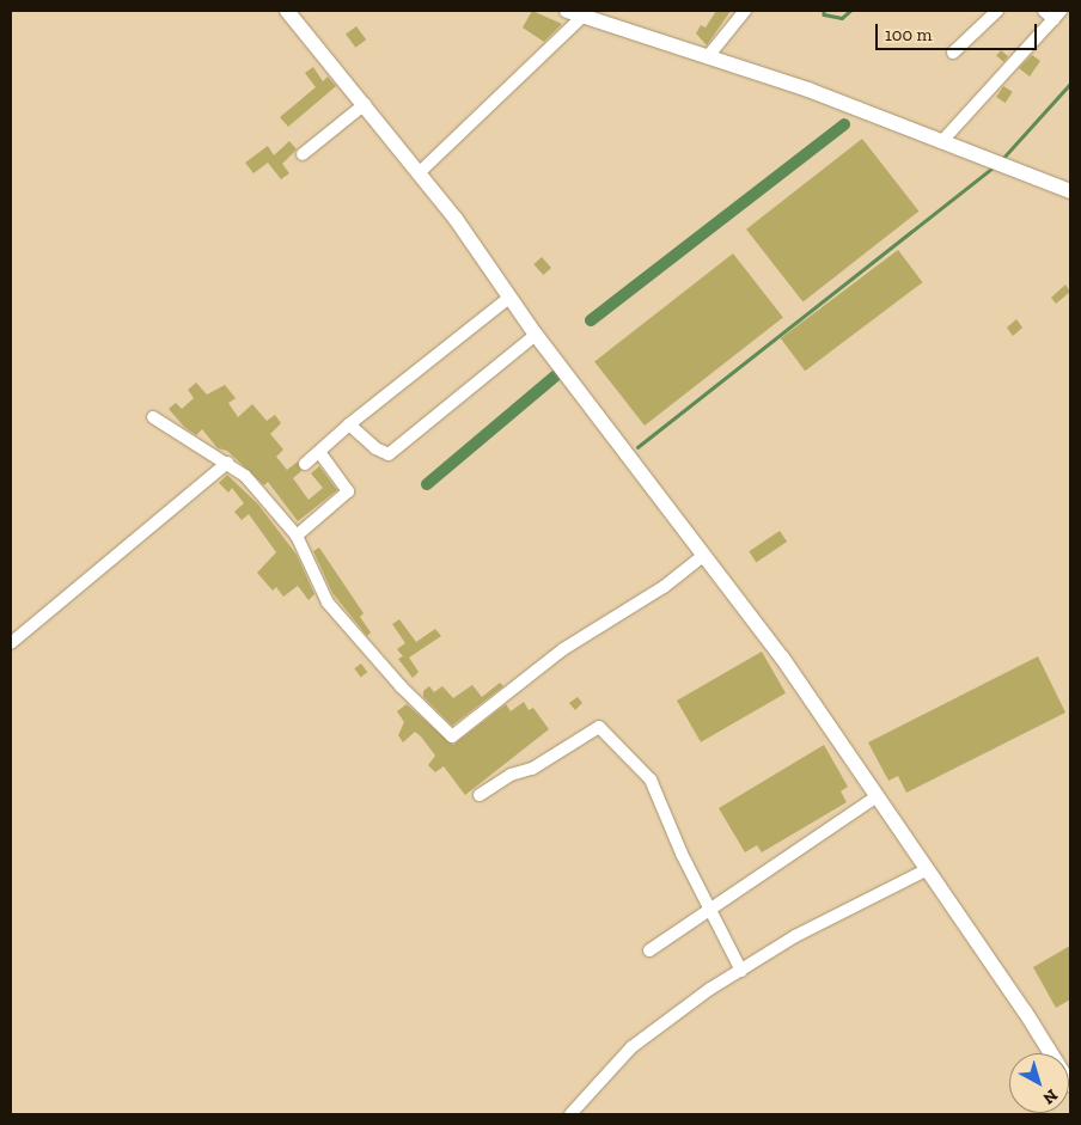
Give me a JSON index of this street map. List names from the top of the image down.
{
  "scale_bar": "100 m",
  "north": "bottom right"
}
